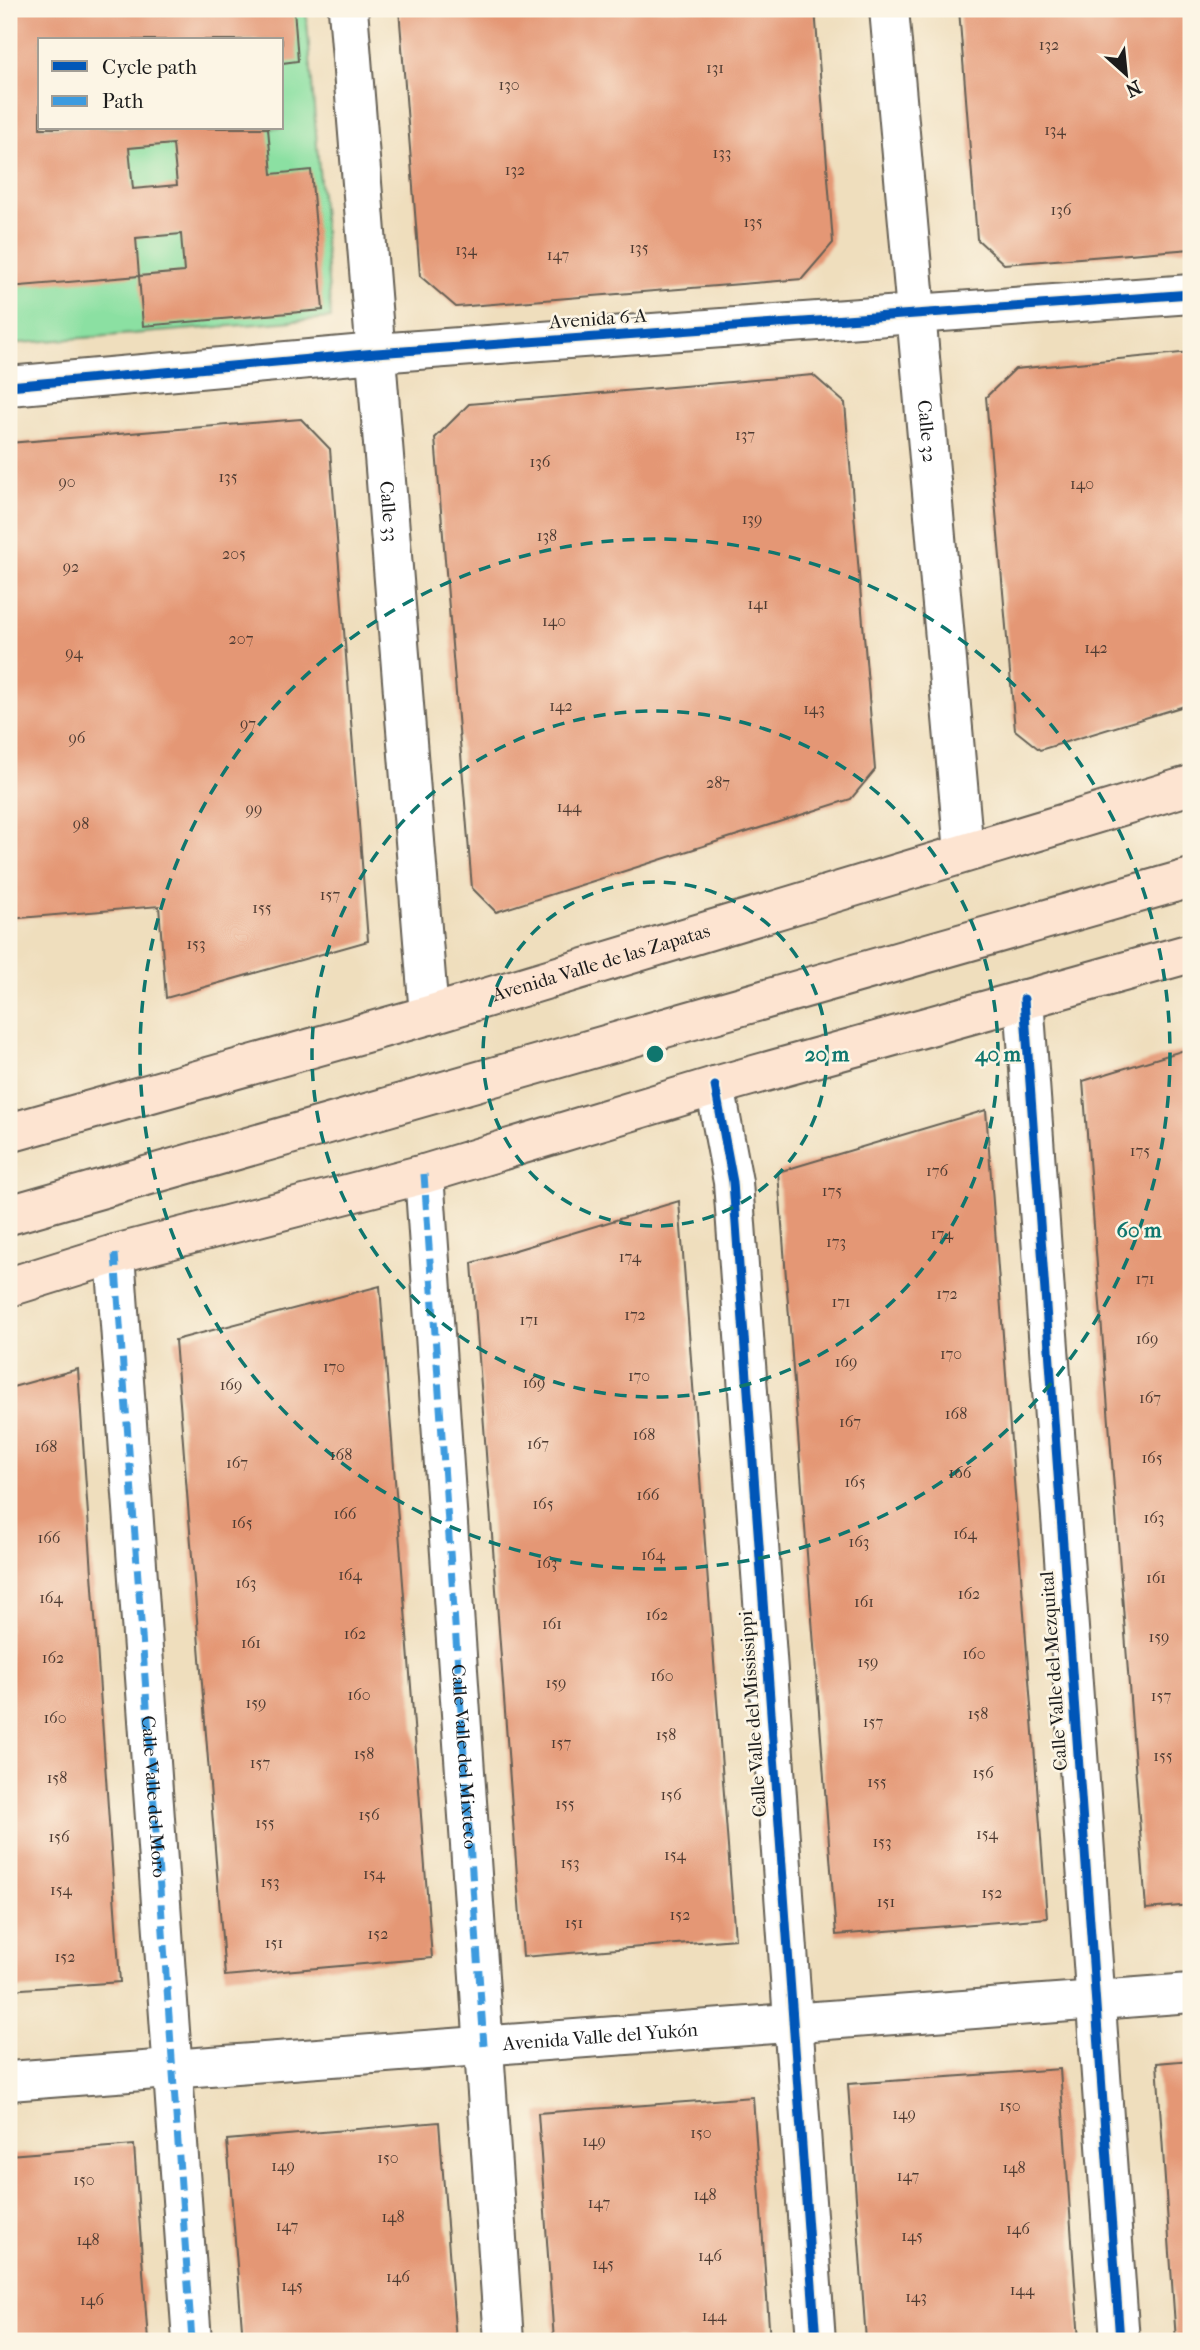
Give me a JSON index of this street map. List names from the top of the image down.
{
  "streets": {
    "main road": ["Avenida Valle de las Zapatas"],
    "street": [
      "Avenida 6-A",
      "Calle 32",
      "Calle 33",
      "Calle Valle del Mezquital",
      "Calle Valle del Mississippi",
      "Calle Valle del Mixteco",
      "Calle Valle del Moro",
      "Avenida Valle del Yukón"
    ]
  },
  "crossings": [
    ["Avenida 6-A", "Calle 32"],
    ["Avenida 6-A", "Calle 33"],
    ["Calle 32", "Avenida Valle de las Zapatas"],
    ["Calle 33", "Avenida Valle de las Zapatas"],
    ["Calle Valle del Mezquital", "Avenida Valle del Yukón"],
    ["Calle Valle del Mississippi", "Avenida Valle del Yukón"],
    ["Calle Valle del Mixteco", "Avenida Valle del Yukón"],
    ["Calle Valle del Moro", "Avenida Valle del Yukón"]
  ],
  "house_numbers": [
    "132",
    "131",
    "130",
    "134",
    "133",
    "132",
    "136",
    "135",
    "135",
    "134",
    "147",
    "137",
    "136",
    "135",
    "90",
    "140",
    "139",
    "138",
    "205",
    "92",
    "141",
    "140",
    "207",
    "142",
    "94",
    "142",
    "143",
    "97",
    "96",
    "287",
    "144",
    "99",
    "98",
    "157",
    "155",
    "153",
    "175",
    "176",
    "175",
    "174",
    "173",
    "174",
    "171",
    "172",
    "171",
    "172",
    "171",
    "169",
    "170",
    "169",
    "170",
    "170",
    "169",
    "169",
    "167",
    "168",
    "167",
    "168",
    "167",
    "168",
    "168",
    "165",
    "167",
    "166",
    "165",
    "166",
    "165",
    "166",
    "163",
    "165",
    "164",
    "166",
    "163",
    "164",
    "163",
    "164",
    "161",
    "163",
    "162",
    "164",
    "161",
    "162",
    "161",
    "162",
    "159",
    "161",
    "160",
    "162",
    "159",
    "160",
    "159",
    "160",
    "157",
    "159",
    "158",
    "160",
    "157",
    "158",
    "157",
    "158",
    "155",
    "157",
    "156",
    "158",
    "155",
    "156",
    "155",
    "156",
    "155",
    "154",
    "156",
    "153",
    "154",
    "153",
    "154",
    "153",
    "154",
    "152",
    "151",
    "152",
    "151",
    "152",
    "151",
    "152",
    "150",
    "149",
    "150",
    "149",
    "150",
    "149",
    "148",
    "147",
    "150",
    "148",
    "147",
    "148",
    "147",
    "146",
    "145",
    "148",
    "146",
    "145",
    "146",
    "145",
    "144",
    "143",
    "146",
    "144"
  ],
  "legend": ["Cycle path", "Path"],
  "north": "bottom right",
  "rings": ["20 m", "40 m", "60 m"]
}
